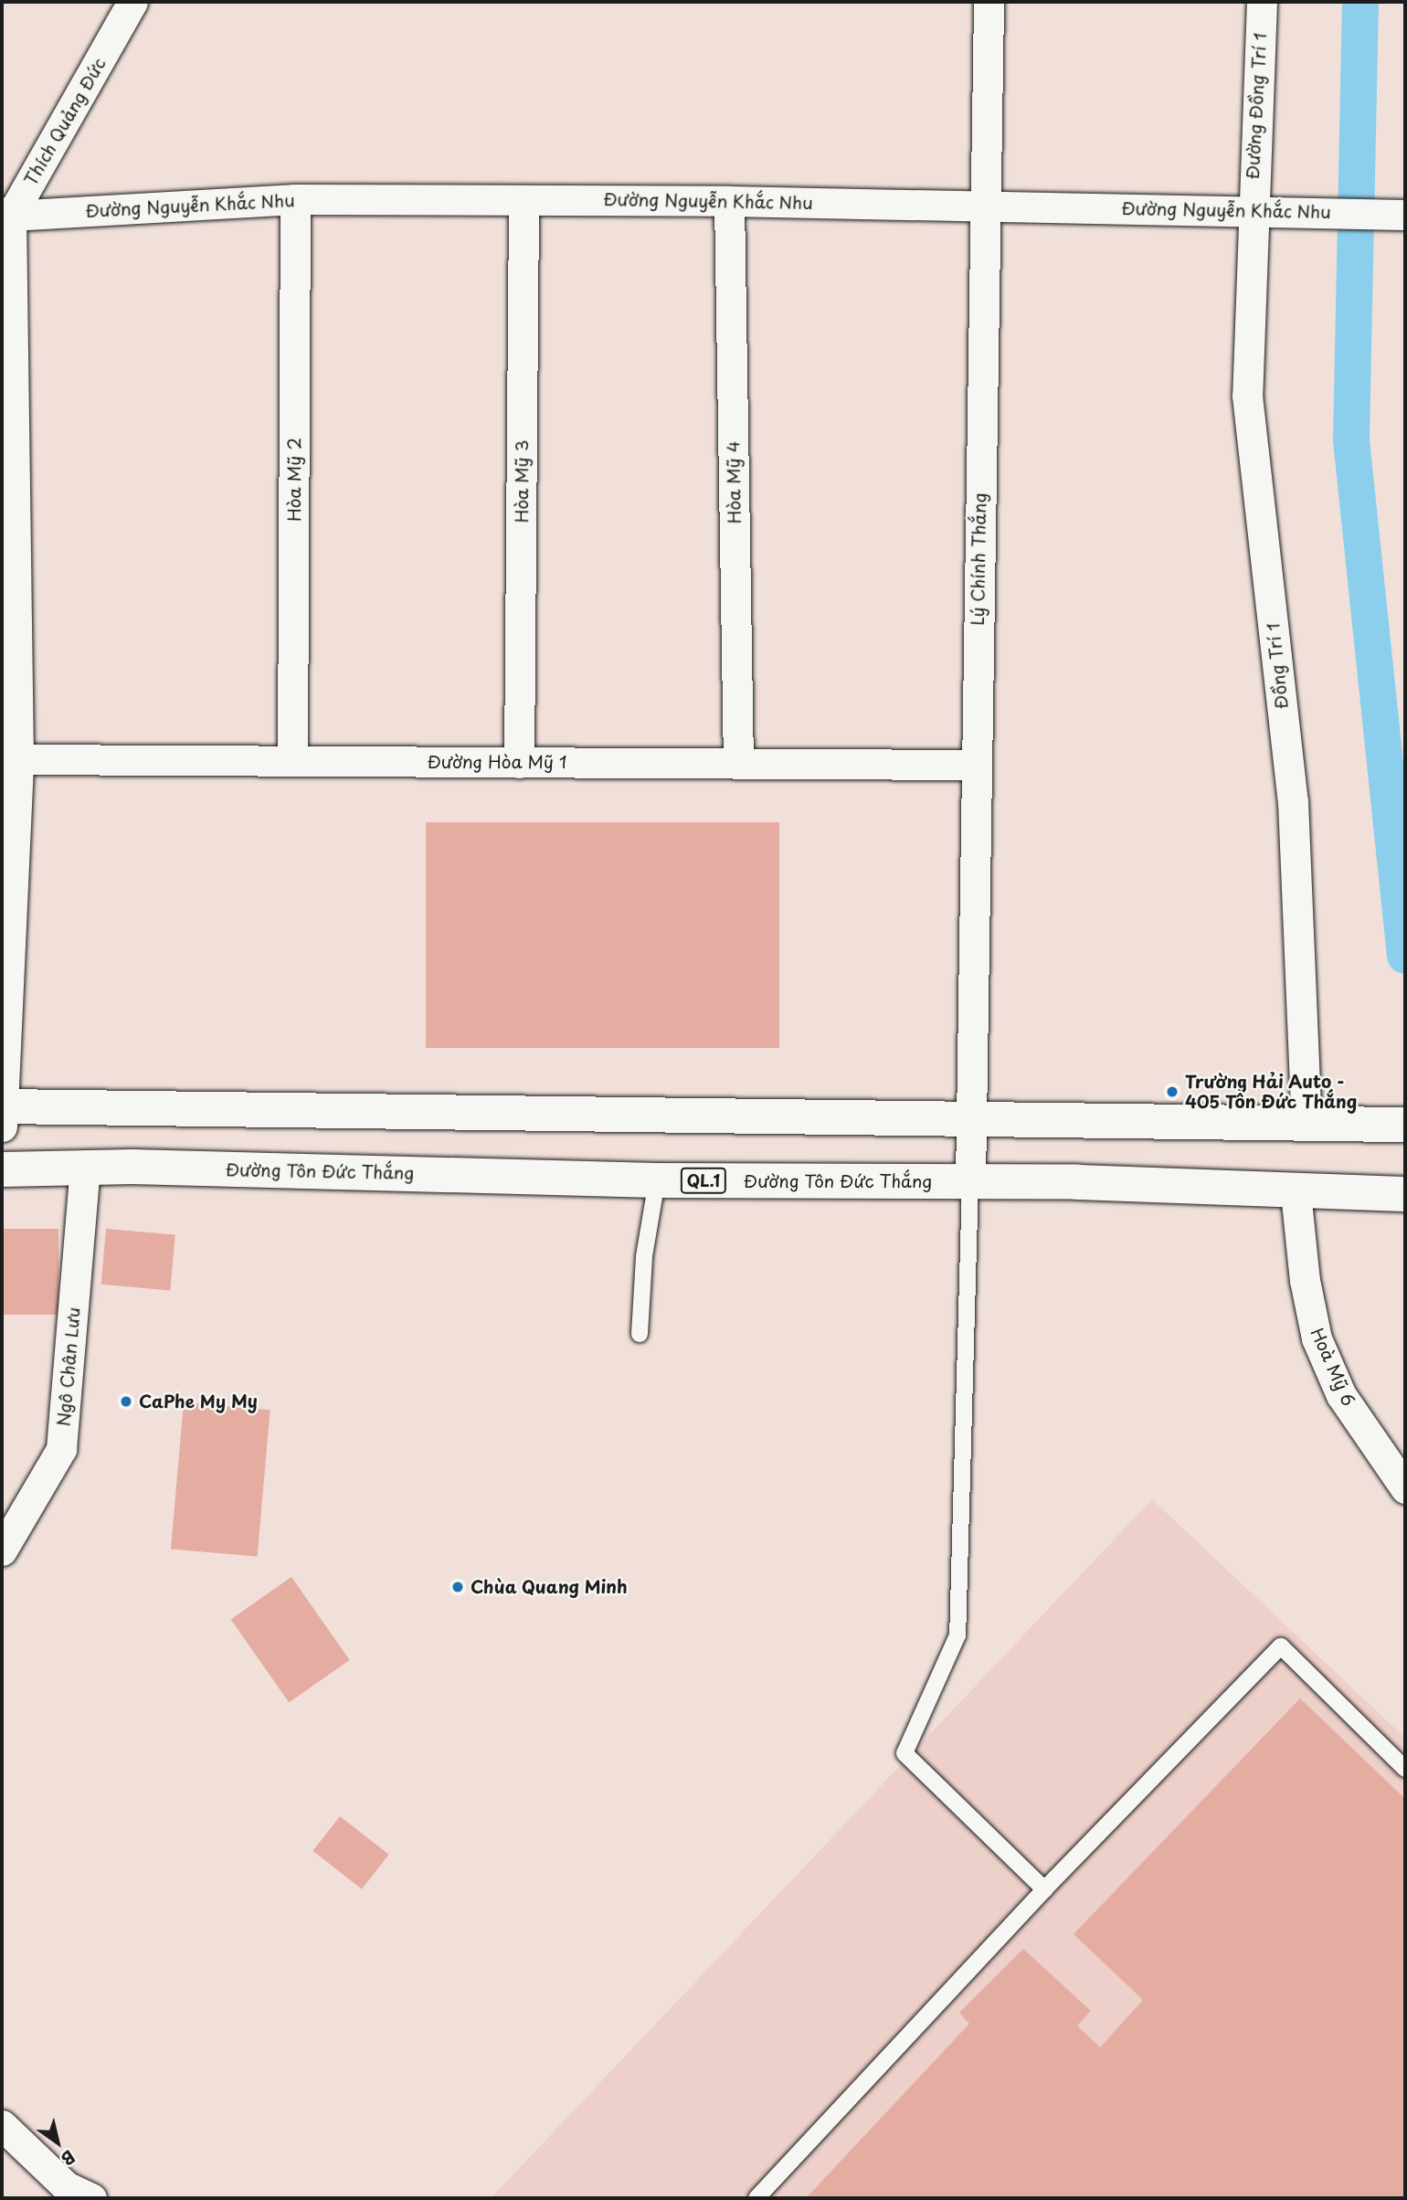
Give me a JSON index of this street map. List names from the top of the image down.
{
  "streets": {
    "highway": ["Đường Tôn Đức Thắng", "QL.1"],
    "street": [
      "Đường Đồng Trí 1",
      "Thích Quảng Đức",
      "Đường Nguyễn Khắc Nhu",
      "Hòa Mỹ 2",
      "Hòa Mỹ 3",
      "Hòa Mỹ 4",
      "Lý Chính Thắng",
      "Đồng Trí 1",
      "Đường Hòa Mỹ 1",
      "Ngô Chân Lưu",
      "Hoà Mỹ 6"
    ]
  },
  "crossings": [
    ["Đường Đồng Trí 1", "Đường Nguyễn Khắc Nhu"],
    ["Đường Đồng Trí 1", "Đồng Trí 1"],
    ["Thích Quảng Đức", "Đường Nguyễn Khắc Nhu"],
    ["Đường Nguyễn Khắc Nhu", "Hòa Mỹ 2"],
    ["Đường Nguyễn Khắc Nhu", "Hòa Mỹ 3"],
    ["Đường Nguyễn Khắc Nhu", "Hòa Mỹ 4"],
    ["Đường Nguyễn Khắc Nhu", "Lý Chính Thắng"],
    ["Đường Nguyễn Khắc Nhu", "Đồng Trí 1"],
    ["Hòa Mỹ 2", "Đường Hòa Mỹ 1"],
    ["Hòa Mỹ 3", "Đường Hòa Mỹ 1"],
    ["Hòa Mỹ 4", "Đường Hòa Mỹ 1"],
    ["Lý Chính Thắng", "Đường Hòa Mỹ 1"],
    ["Lý Chính Thắng", "Đường Tôn Đức Thắng"],
    ["Đường Tôn Đức Thắng", "Ngô Chân Lưu"],
    ["Đường Tôn Đức Thắng", "Hoà Mỹ 6"]
  ],
  "places": ["Trường Hải Auto - 405 Tôn Đức Thắng", "CaPhe My My", "Chùa Quang Minh"],
  "north": "bottom right"
}
